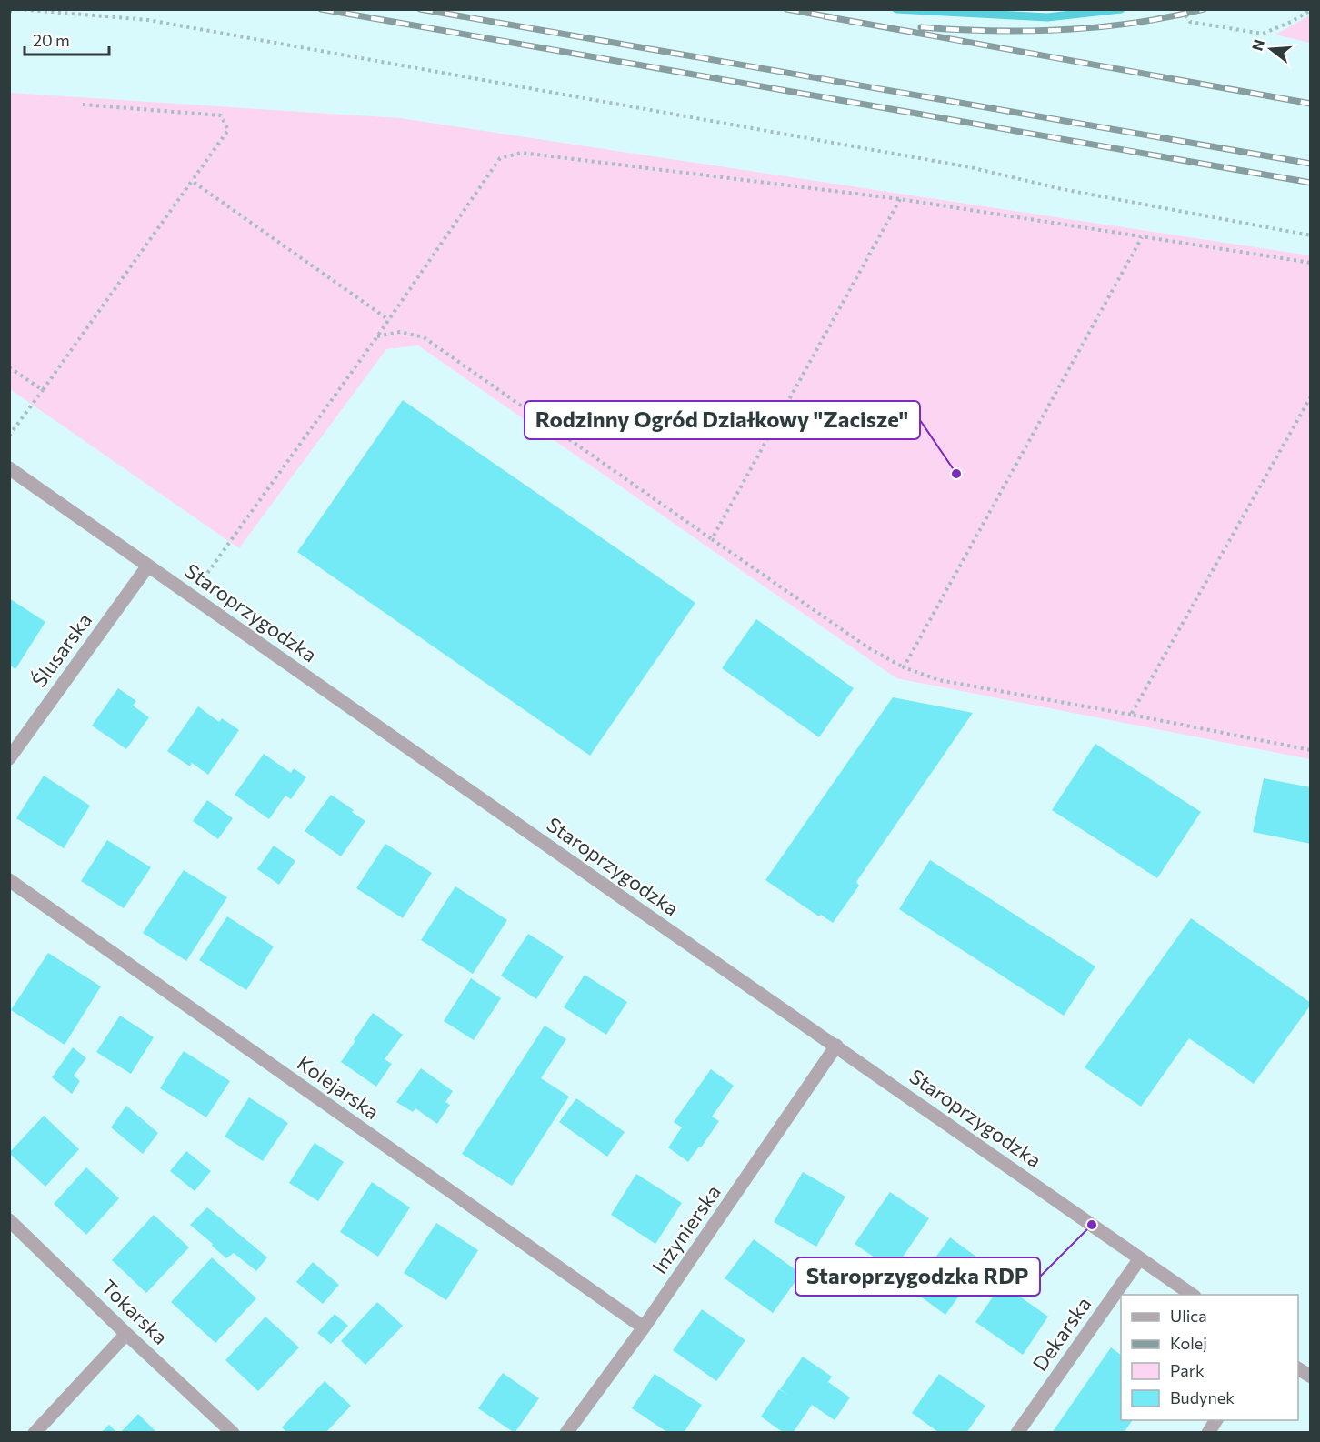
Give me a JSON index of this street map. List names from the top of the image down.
{
  "streets": {
    "street": [
      "Staroprzygodzka",
      "Ślusarska",
      "Kolejarska",
      "Inżynierska",
      "Tokarska",
      "Dekarska"
    ]
  },
  "crossings": [
    ["Staroprzygodzka", "Ślusarska"],
    ["Staroprzygodzka", "Inżynierska"],
    ["Staroprzygodzka", "Dekarska"],
    ["Kolejarska", "Inżynierska"]
  ],
  "places": ["Rodzinny Ogród Działkowy \"Zacisze\"", "Staroprzygodzka RDP"],
  "legend": [
    "Ulica",
    "Kolej",
    "Park",
    "Budynek"
  ],
  "scale_bar": "20 m",
  "north": "left"
}
